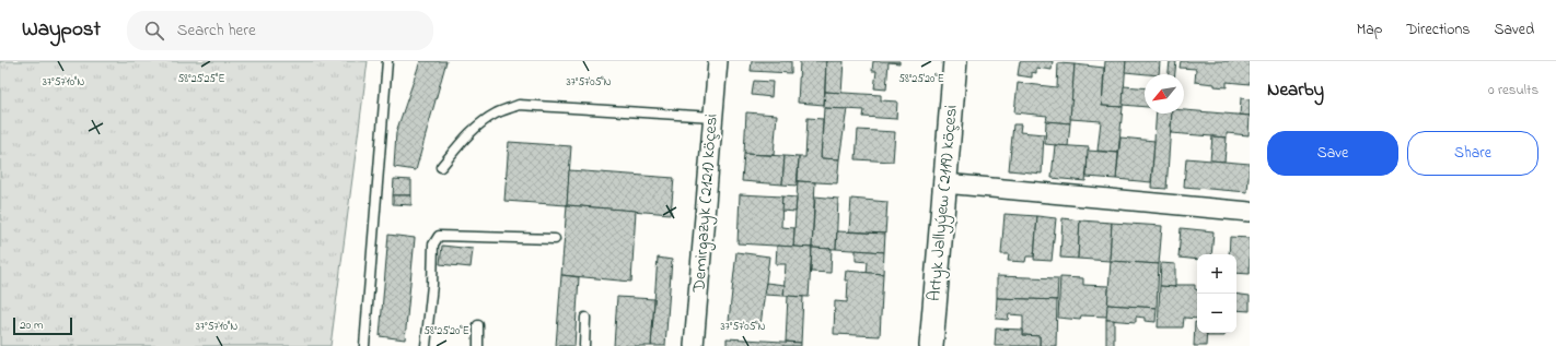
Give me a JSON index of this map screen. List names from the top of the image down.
{
  "streets": {
    "street": ["Demirgazyk (2121) köçesi", "Artyk Jallyýew (2119) köçesi"]
  },
  "scale_bar": "20 m",
  "north": "bottom left",
  "page": {
    "header": "Waypost",
    "search": "Search here",
    "nav": ["Map", "Directions", "Saved"],
    "heading": ["Nearby", "0 results"],
    "buttons": ["Save", "Share"],
    "map_buttons": ["+", "−"],
    "scale": "20 m"
  },
  "coordinates": [
    "58°25'25\"E",
    "58°25'20\"E",
    "37°57'10\"N",
    "37°57'05\"N"
  ]
}
